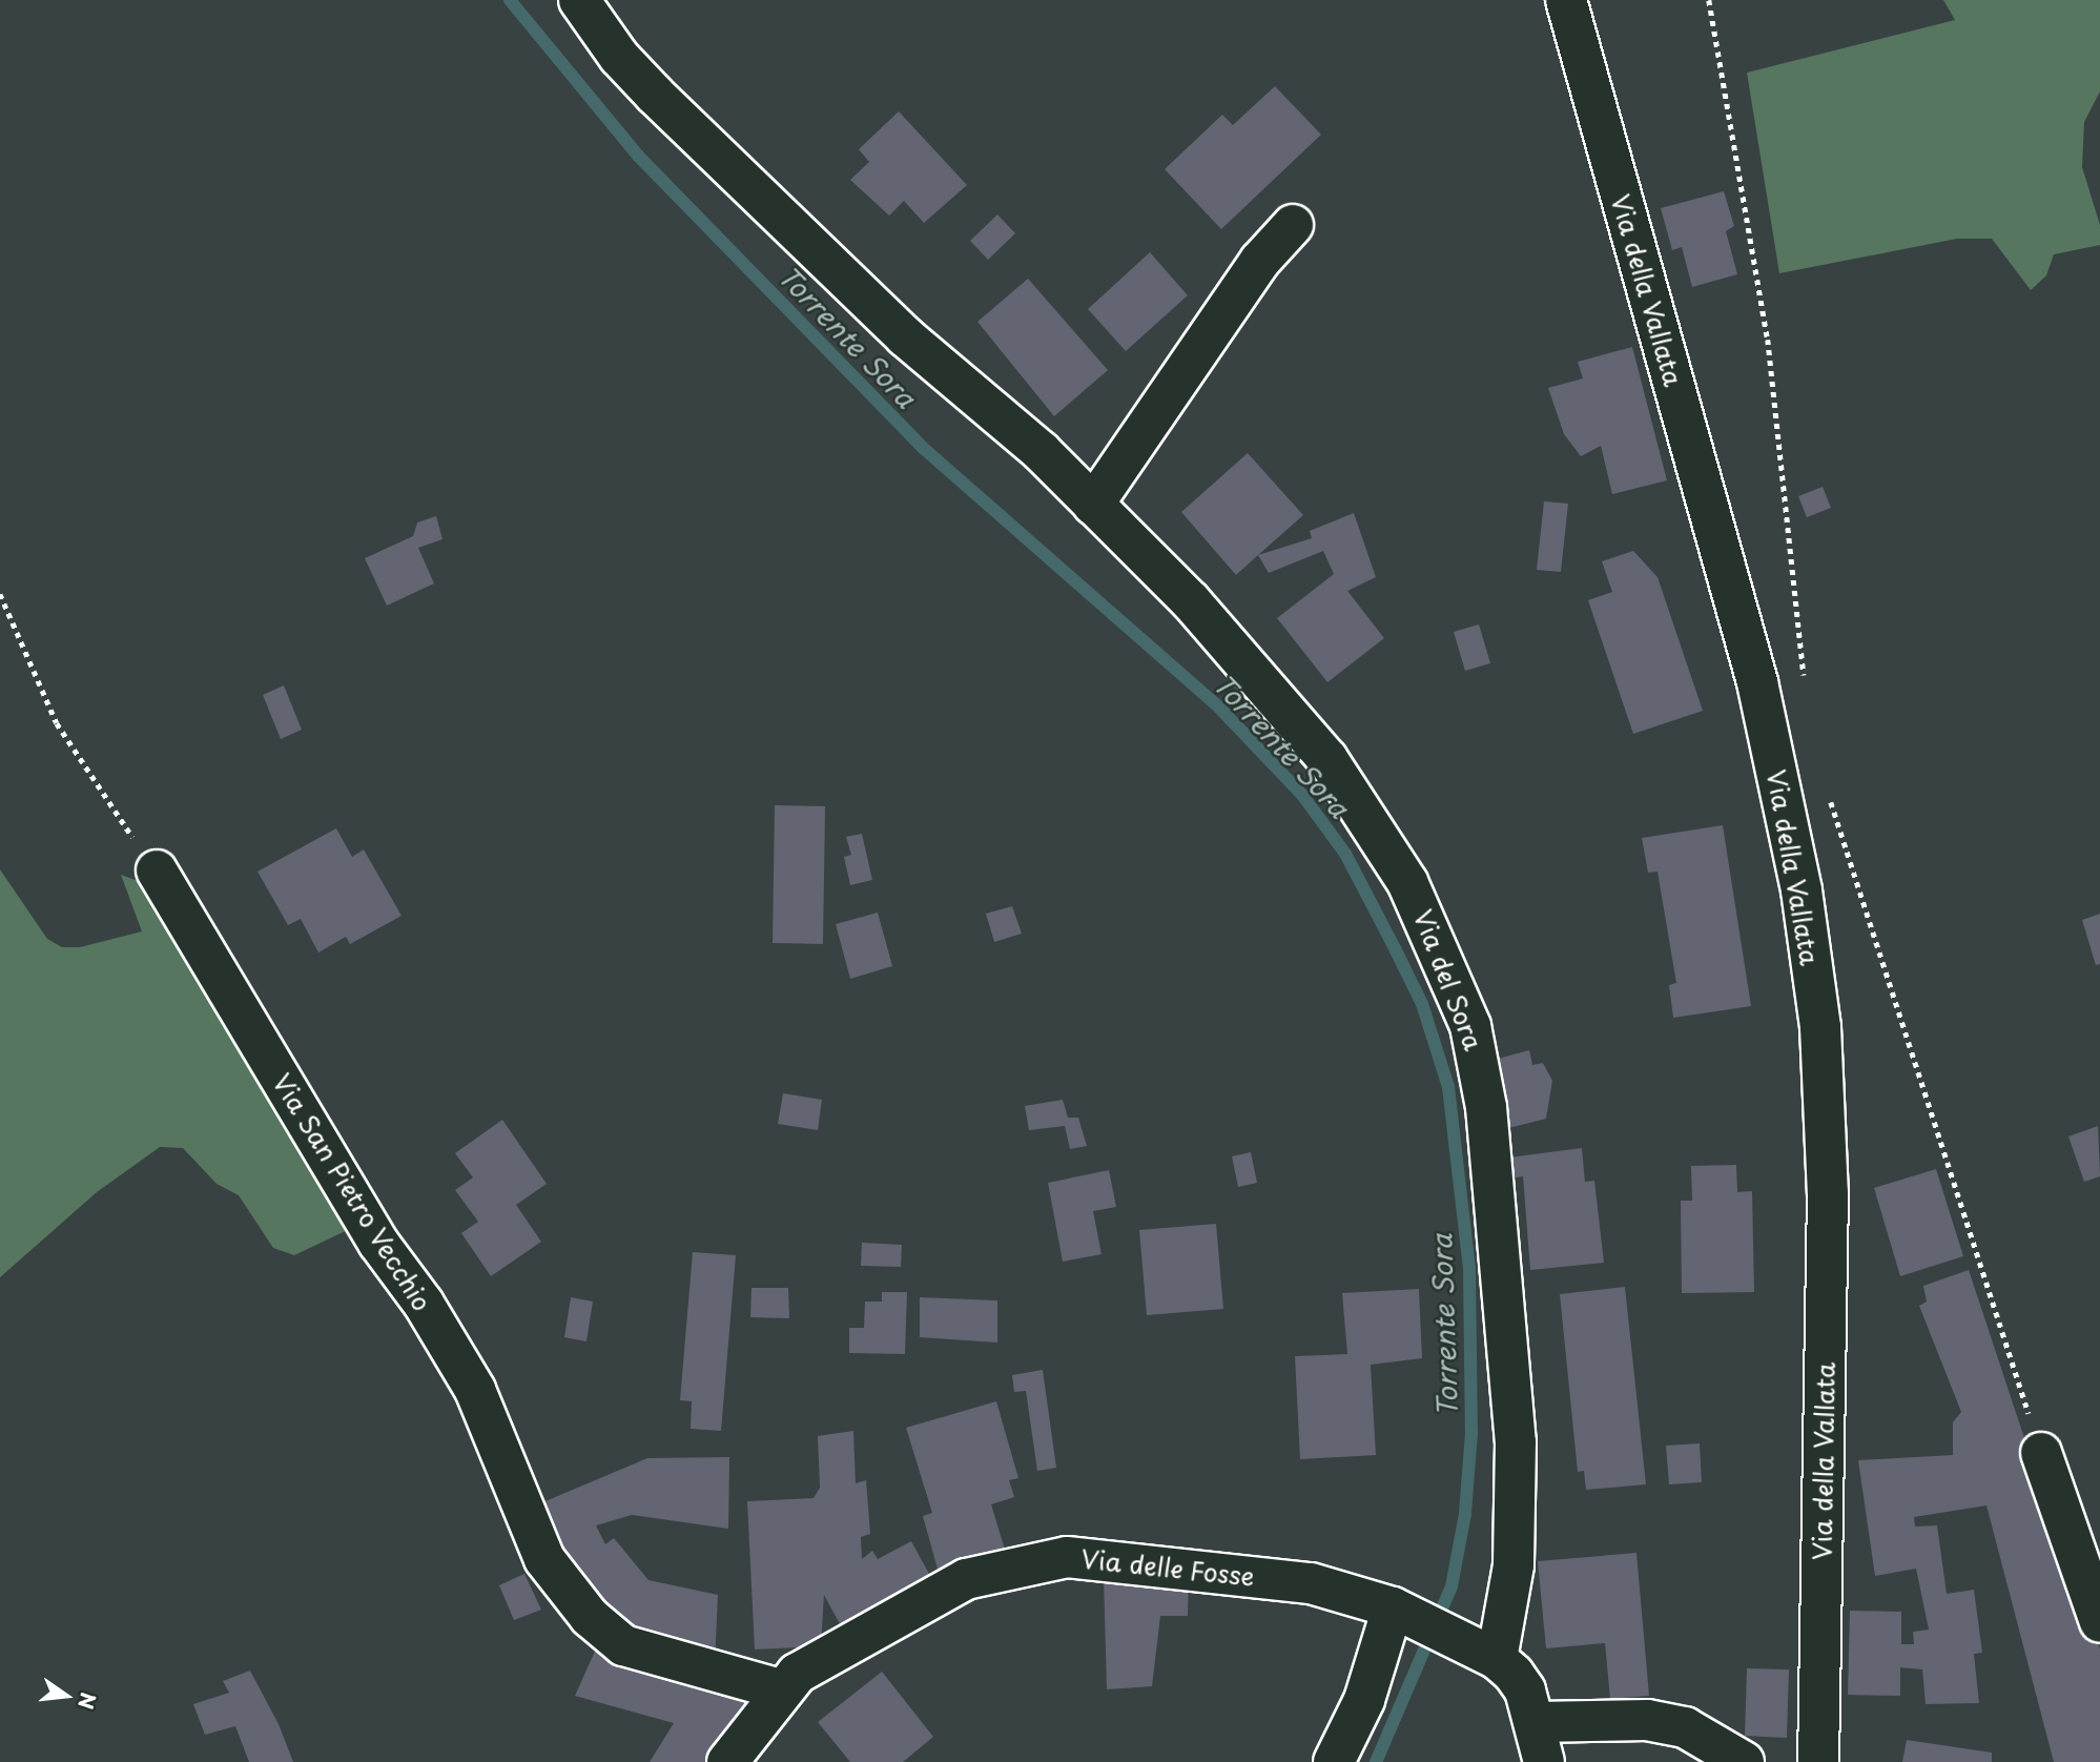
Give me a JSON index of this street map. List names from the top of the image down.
{
  "streets": {
    "street": [
      "Via della Vallata",
      "Via del Sora",
      "Via San Pietro Vecchio",
      "Via delle Fosse"
    ]
  },
  "crossings": [
    ["Via del Sora", "Via delle Fosse"],
    ["Via San Pietro Vecchio", "Via delle Fosse"]
  ],
  "water": ["Torrente Sora"],
  "north": "right"
}
